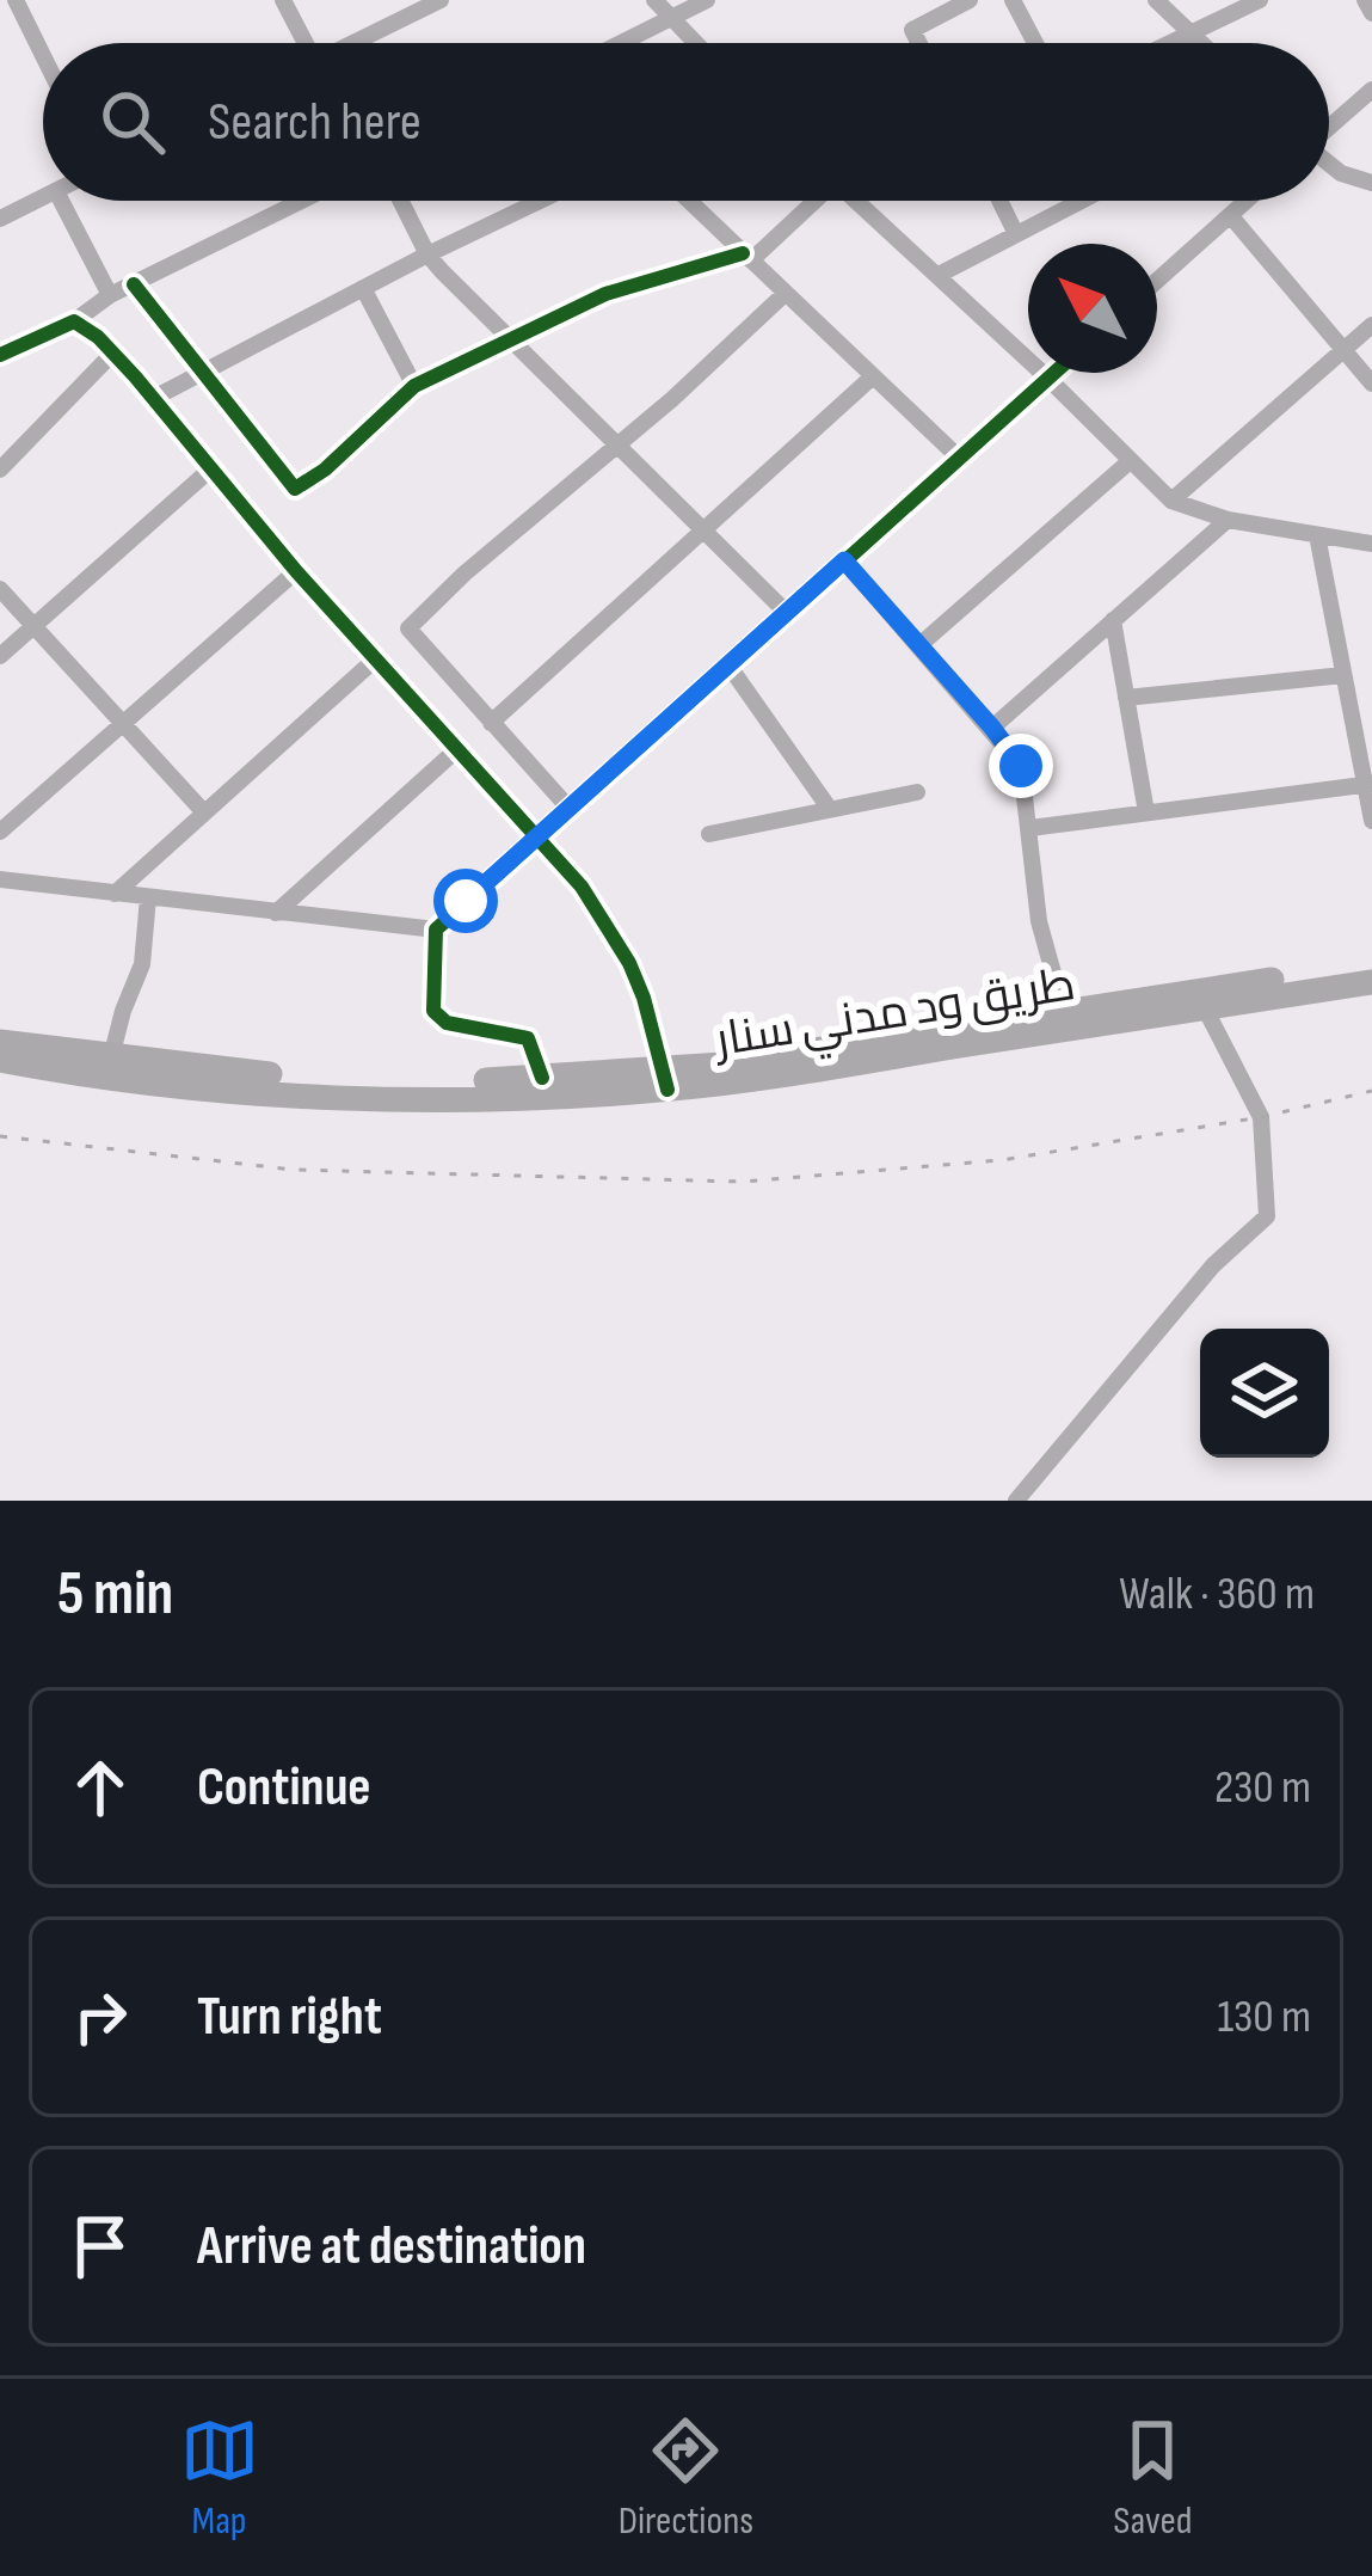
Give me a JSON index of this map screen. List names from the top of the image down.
{
  "streets": {
    "highway": ["طريق ود مدني سنار"]
  },
  "north": "top left",
  "page": {
    "search": "Search here",
    "heading": ["5 min", "Walk · 360 m"],
    "list": [
      ["Continue", "230 m"],
      ["Turn right", "130 m"],
      "Arrive at destination"
    ],
    "nav": ["Map", "Directions", "Saved"]
  }
}
